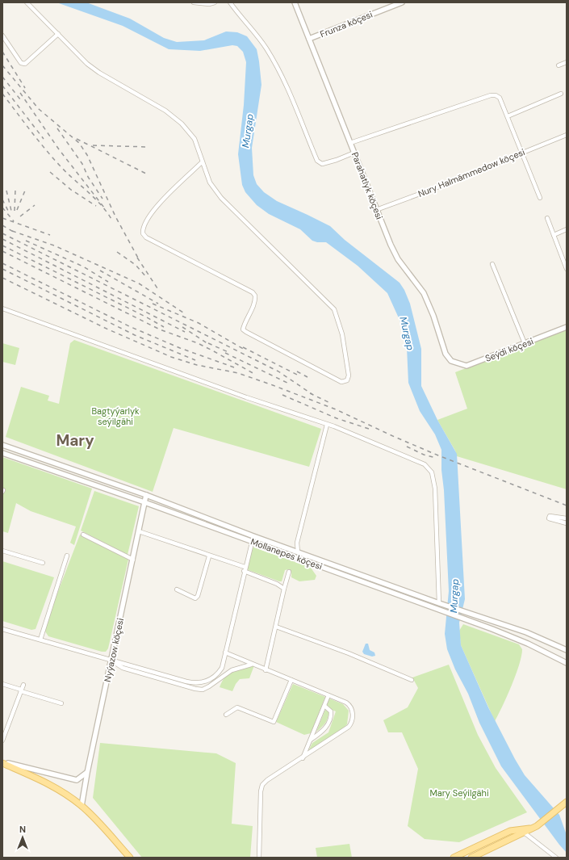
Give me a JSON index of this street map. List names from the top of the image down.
{
  "streets": {
    "street": [
      "Frunza köçesi",
      "Nury Halmämmedow köçesi",
      "Parahatlyk köçesi",
      "Seýdi köçesi",
      "Mollanepes köçesi",
      "Nyýazow köçesi"
    ]
  },
  "crossings": [
    ["Frunza köçesi", "Parahatlyk köçesi"],
    ["Nury Halmämmedow köçesi", "Parahatlyk köçesi"],
    ["Parahatlyk köçesi", "Seýdi köçesi"],
    ["Mollanepes köçesi", "Nyýazow köçesi"]
  ],
  "districts": ["Mary"],
  "water": ["Murgap"],
  "parks": ["Bagtyýarlyk seýilgähi", "Mary Seýilgähi"],
  "north": "top"
}
